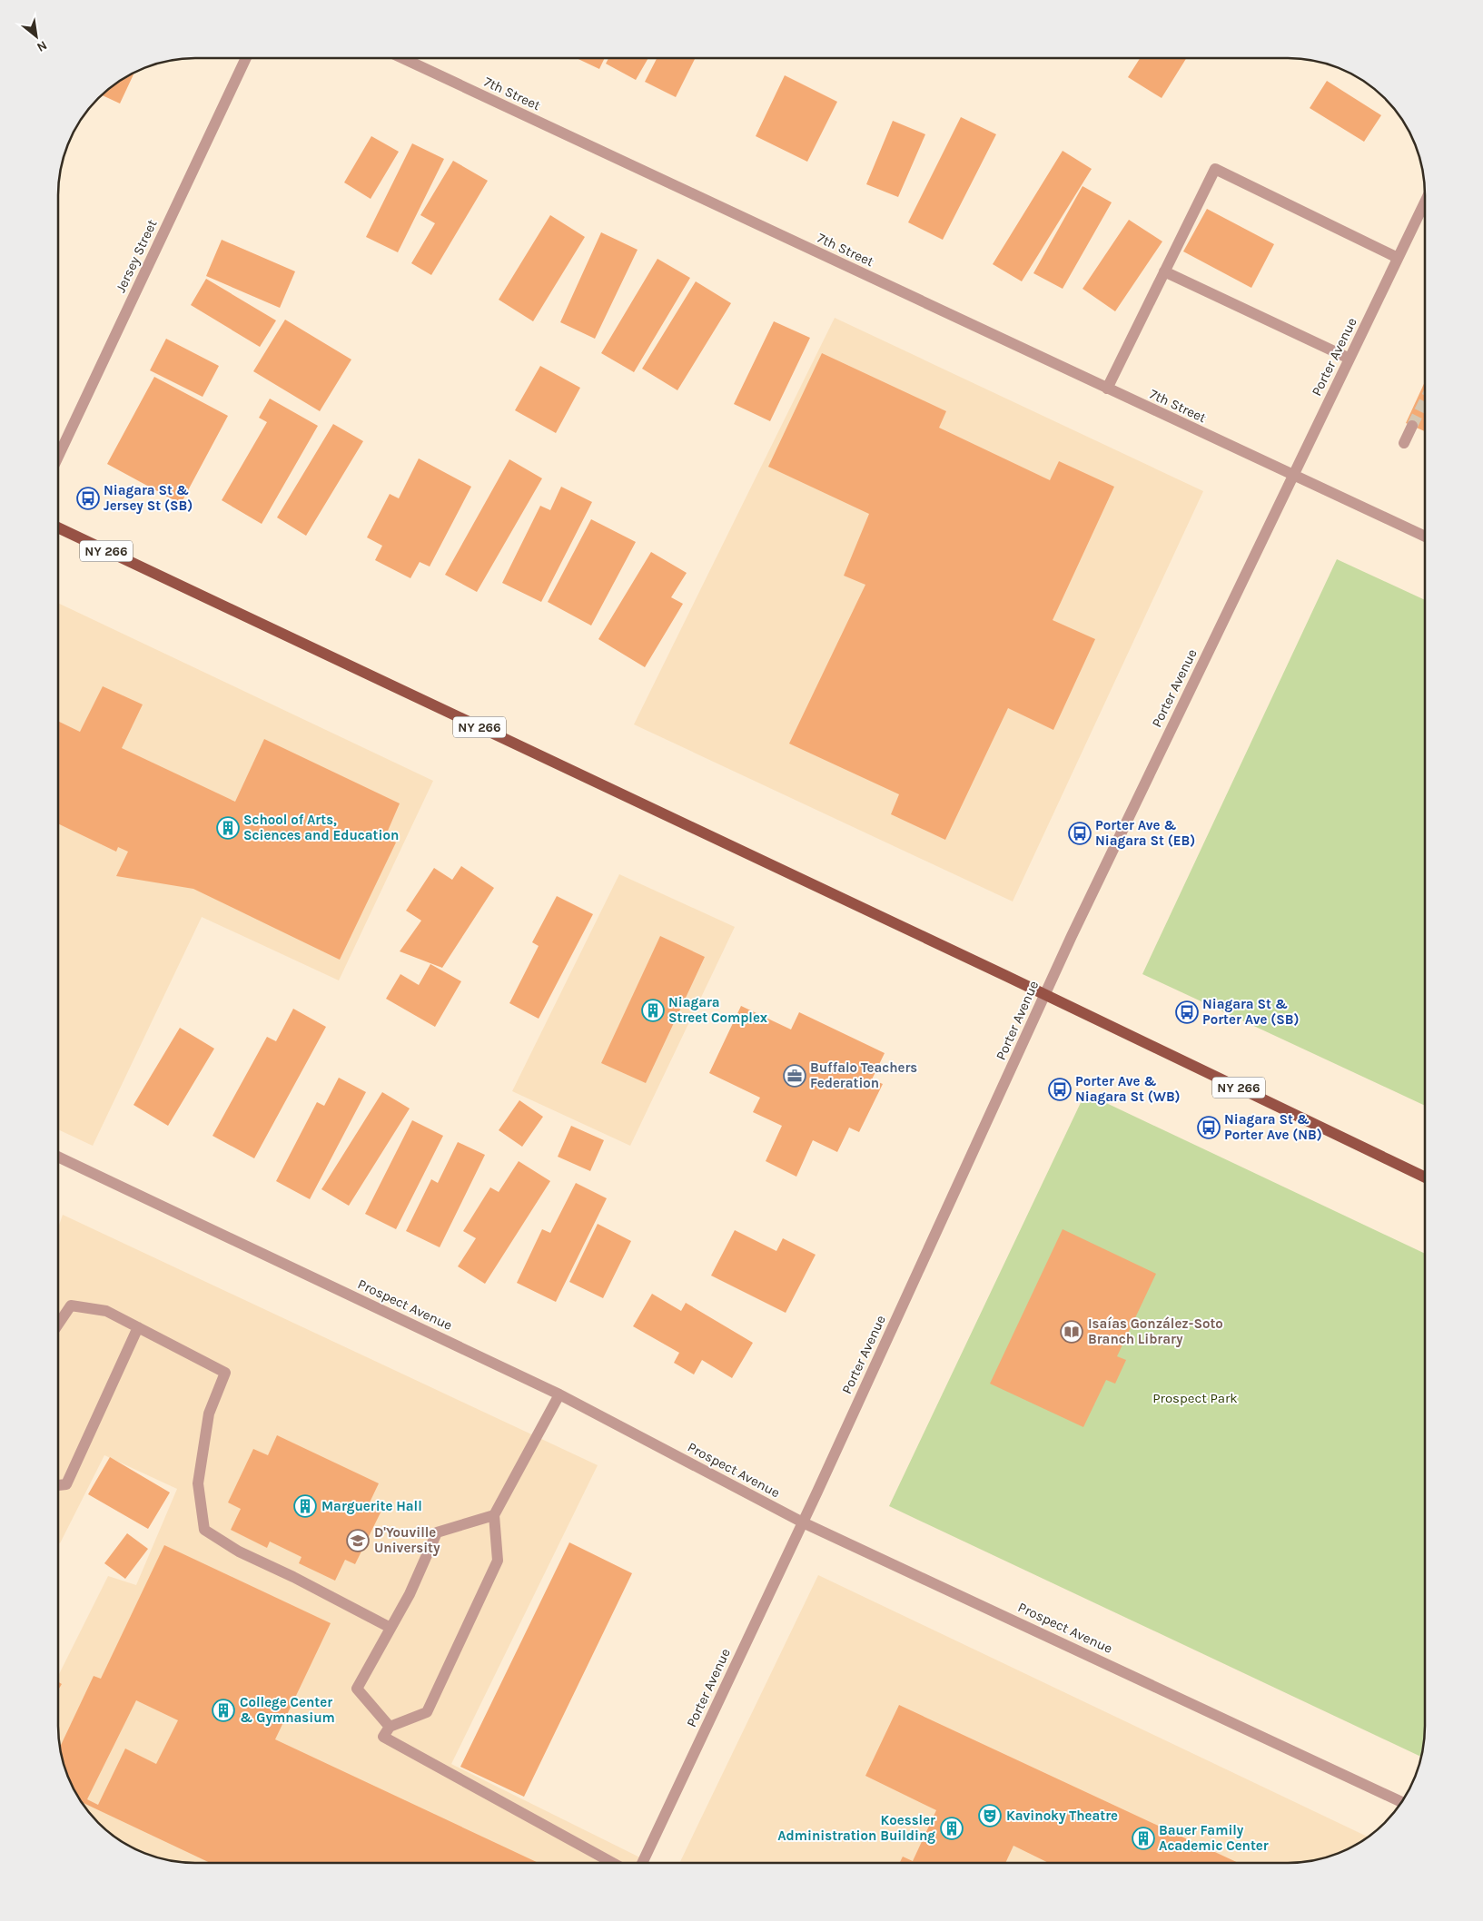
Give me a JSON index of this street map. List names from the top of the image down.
{
  "streets": {
    "main road": ["NY 266"],
    "street": [
      "7th Street",
      "Jersey Street",
      "Porter Avenue",
      "Prospect Avenue"
    ]
  },
  "crossings": [
    ["7th Street", "Porter Avenue"],
    ["Porter Avenue", "NY 266"],
    ["Porter Avenue", "Prospect Avenue"]
  ],
  "parks": ["Prospect Park"],
  "places": {
    "bus stop": [
      "Niagara St & Jersey St (SB)",
      "Porter Ave & Niagara St (EB)",
      "Niagara St & Porter Ave (SB)",
      "Porter Ave & Niagara St (WB)",
      "Niagara St & Porter Ave (NB)"
    ],
    "building": [
      "School of Arts, Sciences and Education",
      "Niagara Street Complex",
      "Marguerite Hall",
      "College Center & Gymnasium",
      "Koessler Administration Building",
      "Bauer Family Academic Center"
    ],
    "office": ["Buffalo Teachers Federation"],
    "library": ["Isaías González-Soto Branch Library"],
    "school or university": ["D'Youville University"],
    "theatre": ["Kavinoky Theatre"]
  },
  "north": "bottom right"
}
